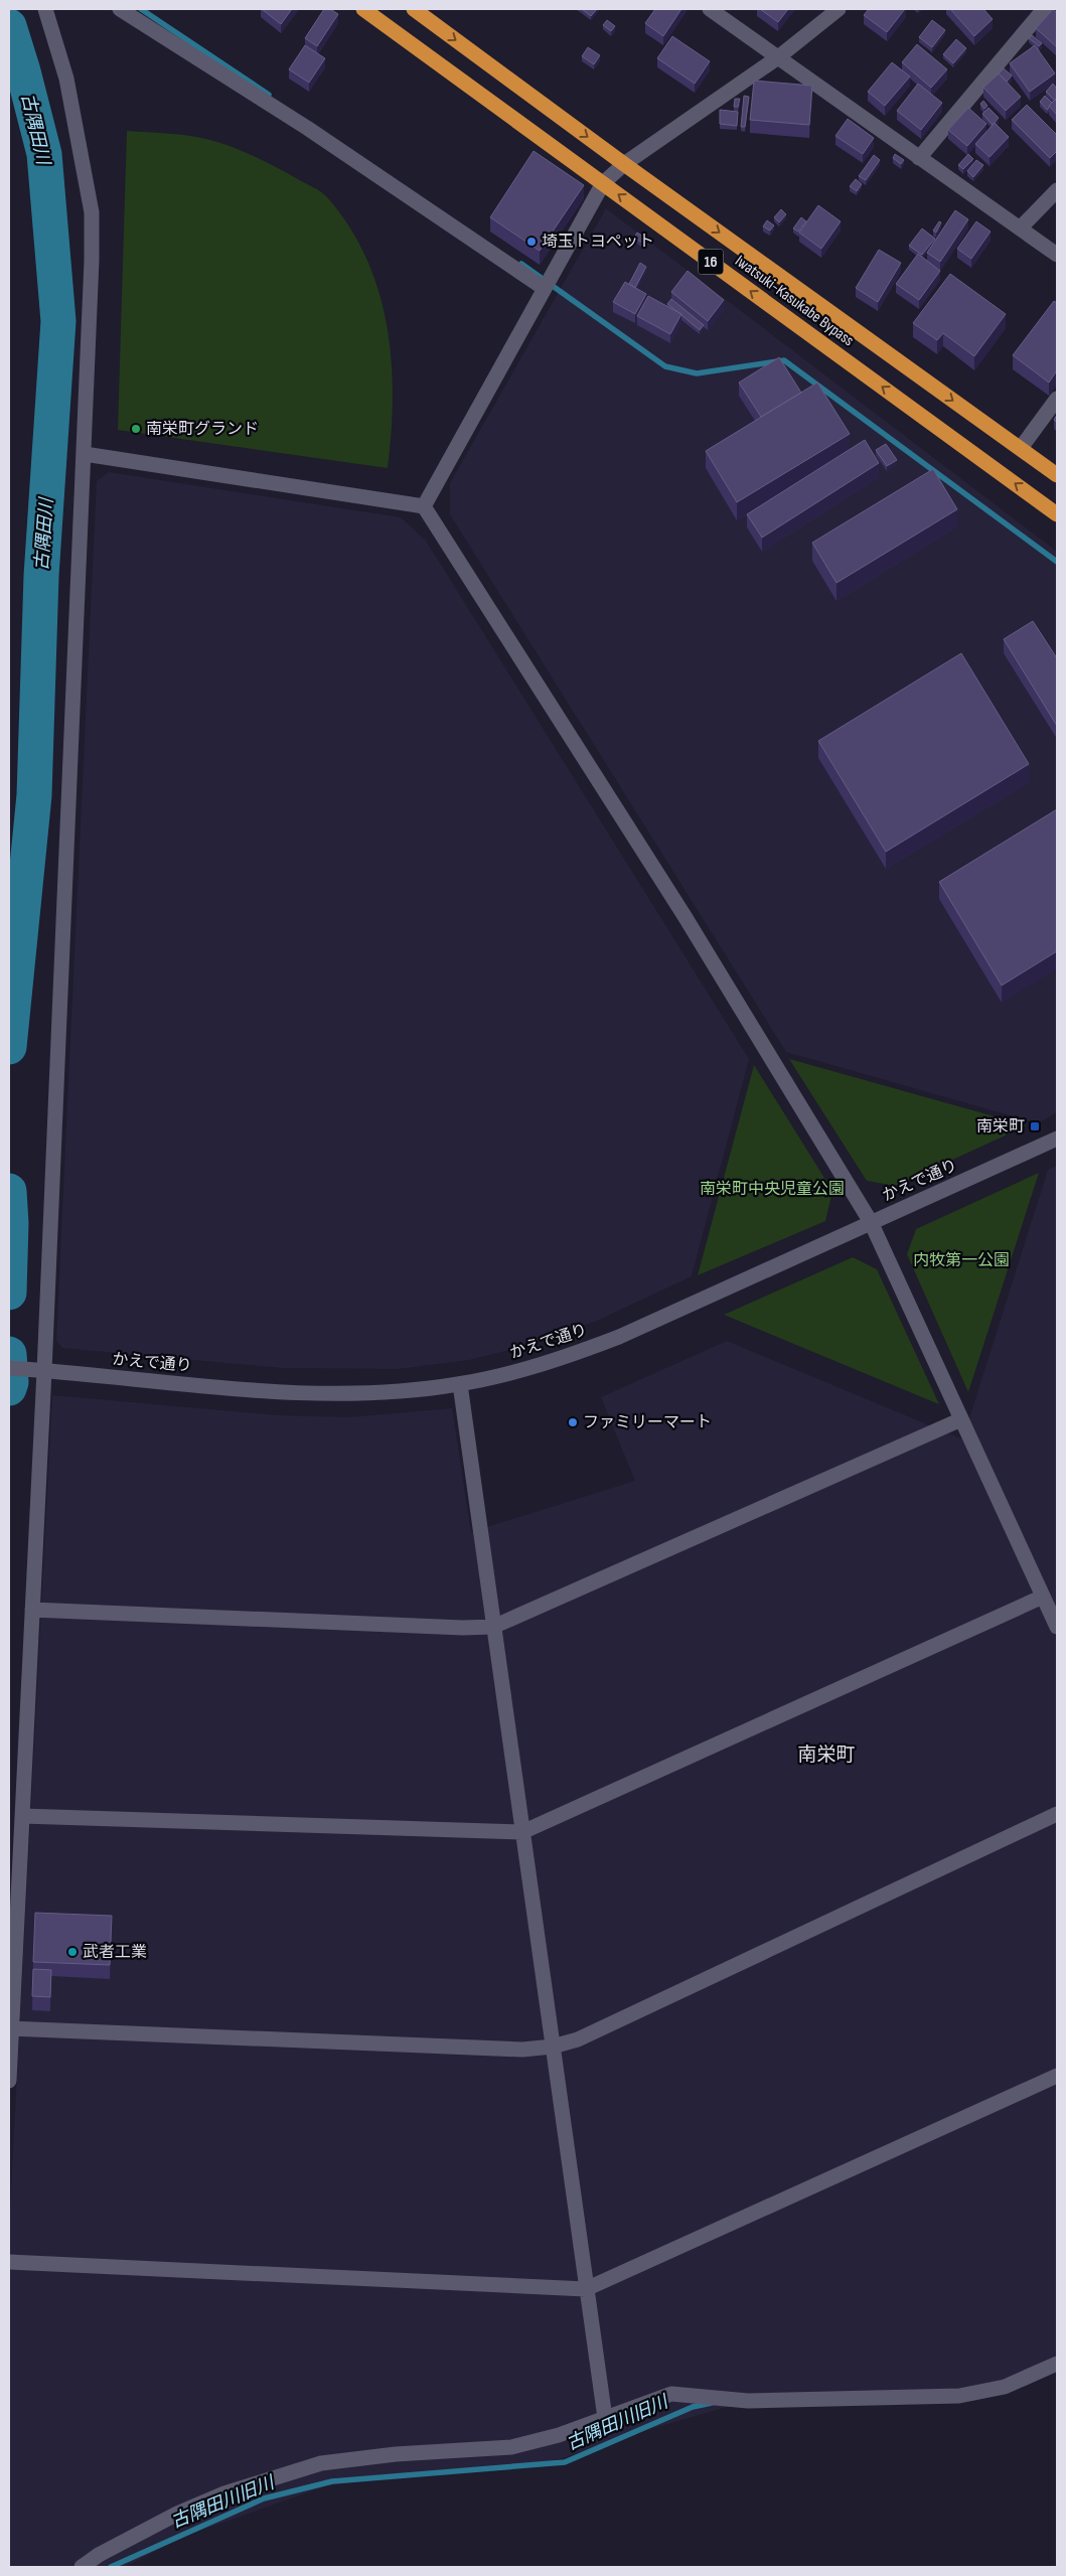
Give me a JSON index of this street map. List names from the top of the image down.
{
  "streets": {
    "highway": ["16", "Iwatsuki-Kasukabe Bypass"],
    "street": ["かえで通り"]
  },
  "districts": ["南栄町"],
  "water": ["古隅田川", "古隅田川旧川"],
  "parks": ["南栄町中央児童公園", "内牧第一公園"],
  "places": {
    "other": [
      "埼玉トヨペット",
      "南栄町グランド",
      "ファミリーマート",
      "武者工業"
    ],
    "transit": ["南栄町"]
  }
}
